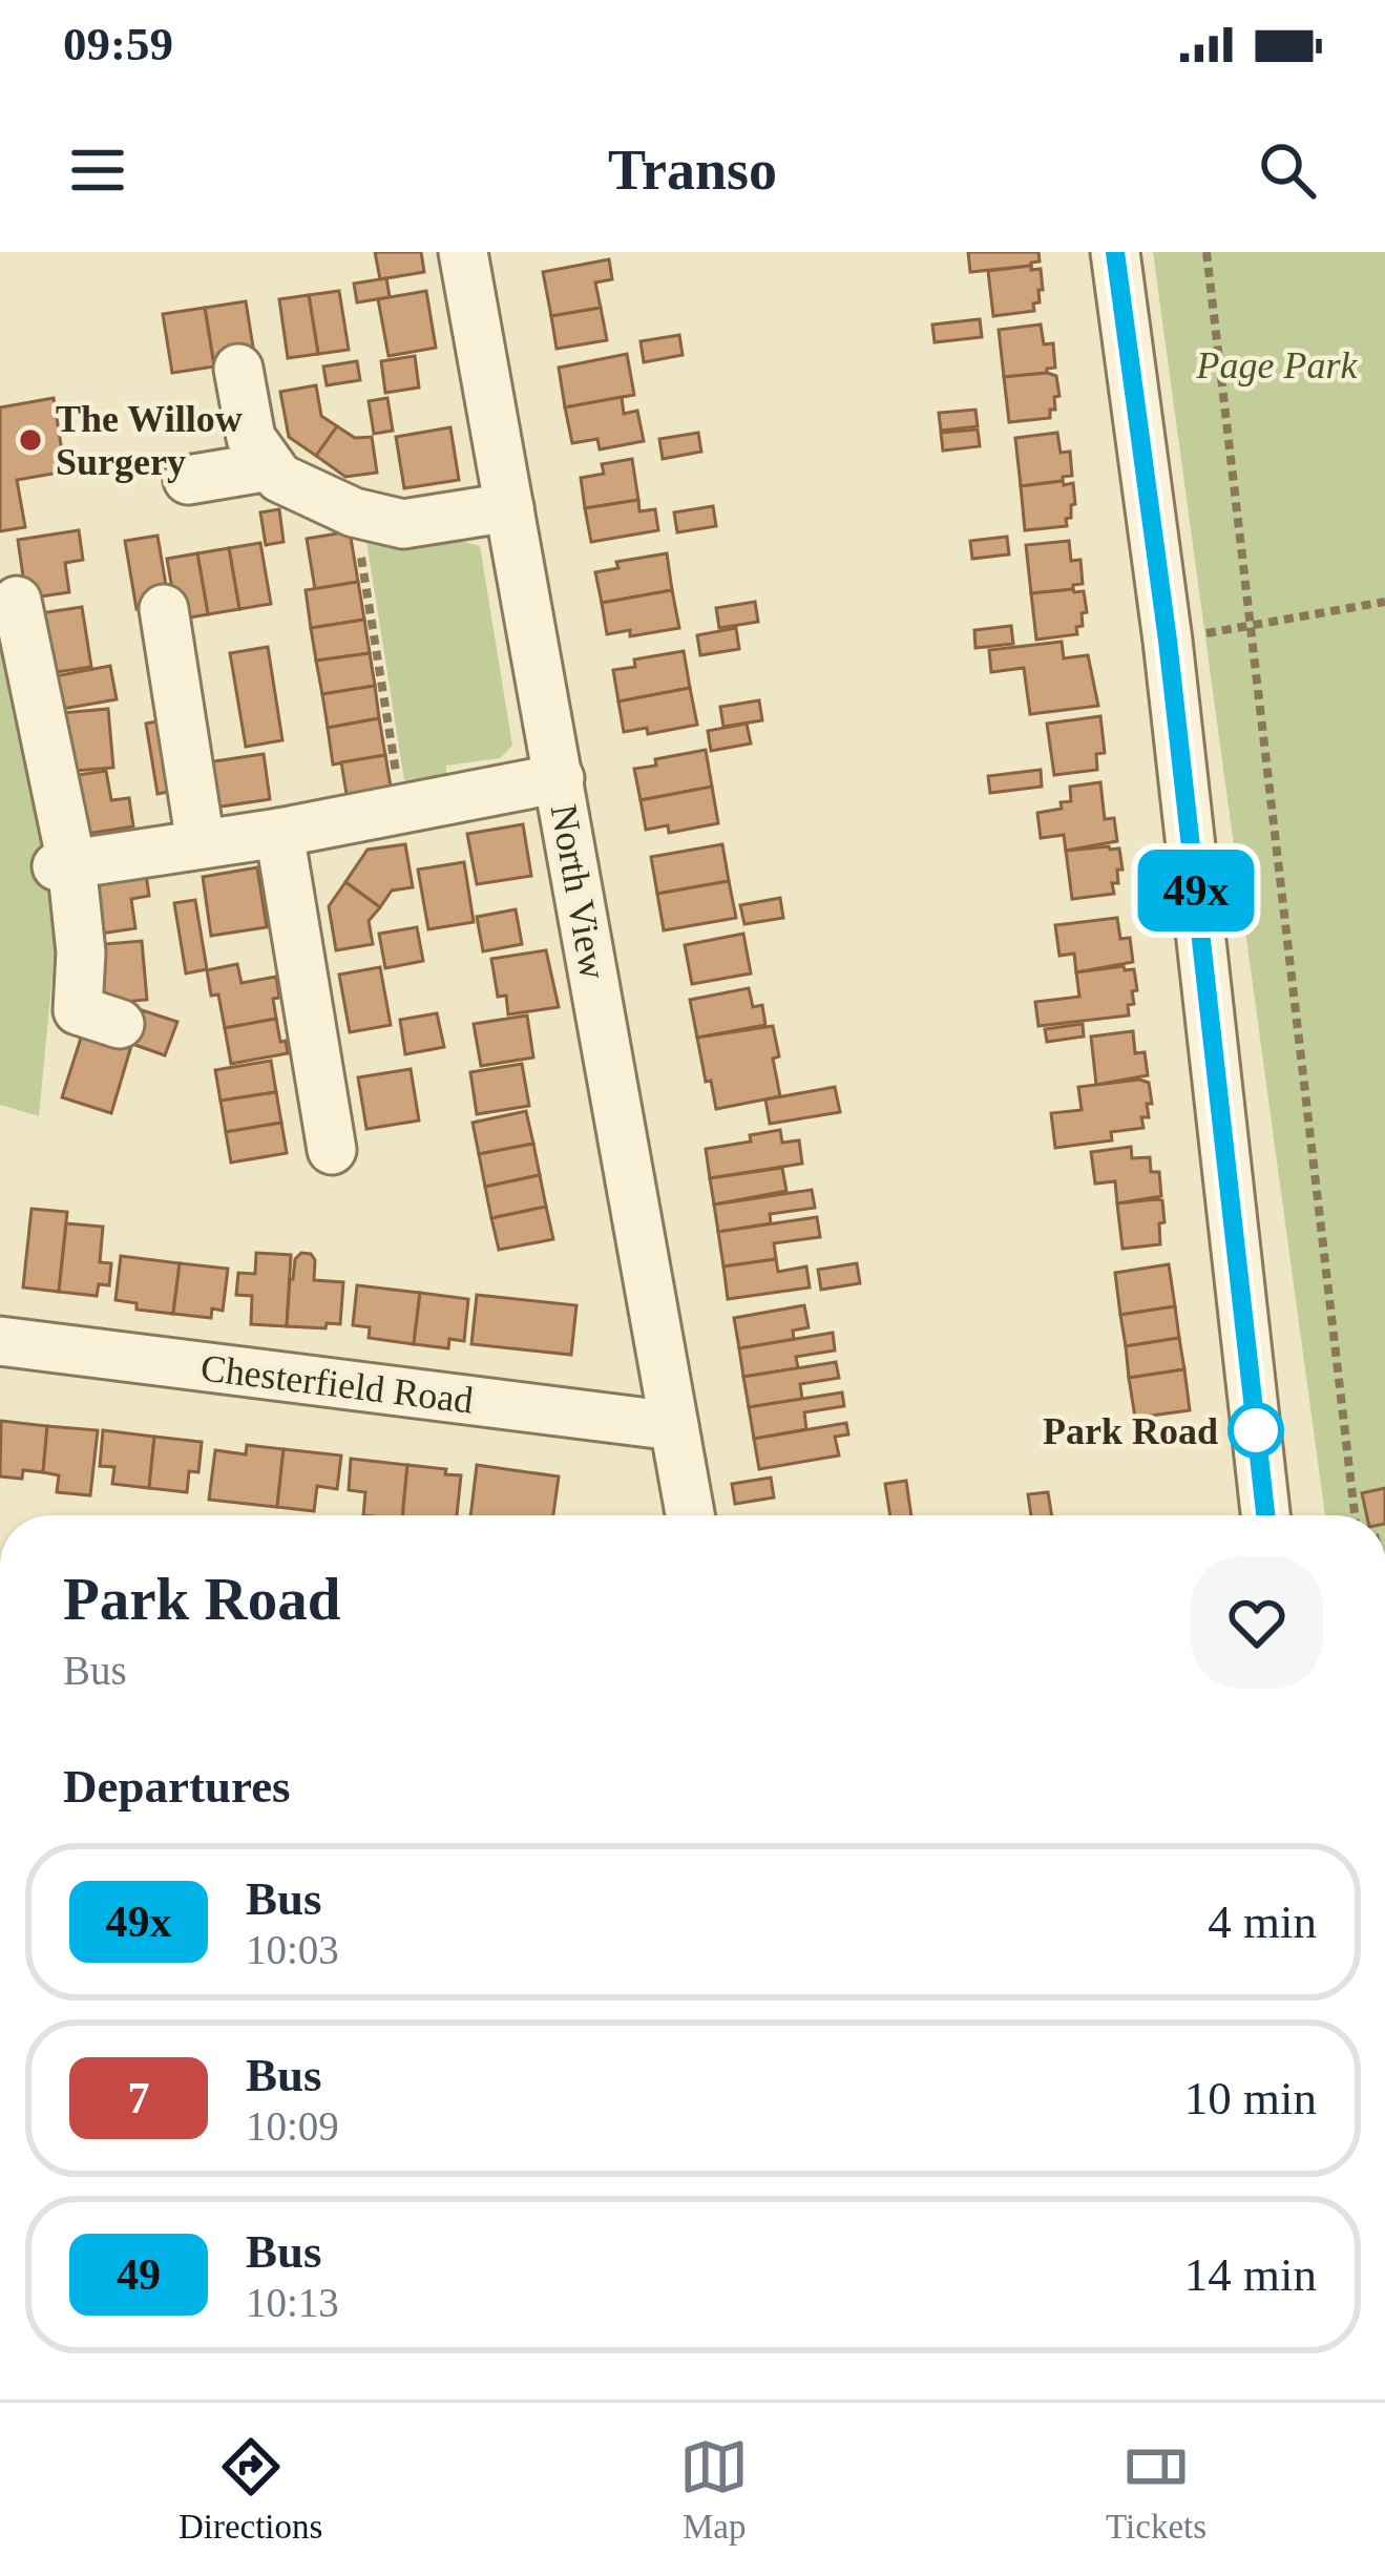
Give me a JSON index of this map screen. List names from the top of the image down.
{
  "streets": {
    "street": ["North View", "Chesterfield Road"]
  },
  "crossings": [
    ["North View", "Chesterfield Road"]
  ],
  "parks": ["Page Park"],
  "places": ["The Willow Surgery", "Park Road"],
  "lines": ["bus line 49x"],
  "page": {
    "status": "09:59",
    "header": "Transo",
    "on_map": "49x",
    "heading": [
      ["Park Road", "Bus"],
      "Departures"
    ],
    "list": [
      {
        "mark": "49x",
        "name": "Bus",
        "note": "10:03",
        "value": "4 min"
      },
      {
        "mark": "7",
        "name": "Bus",
        "note": "10:09",
        "value": "10 min"
      },
      {
        "mark": "49",
        "name": "Bus",
        "note": "10:13",
        "value": "14 min"
      }
    ],
    "tabs": ["Directions", "Map", "Tickets"]
  }
}
